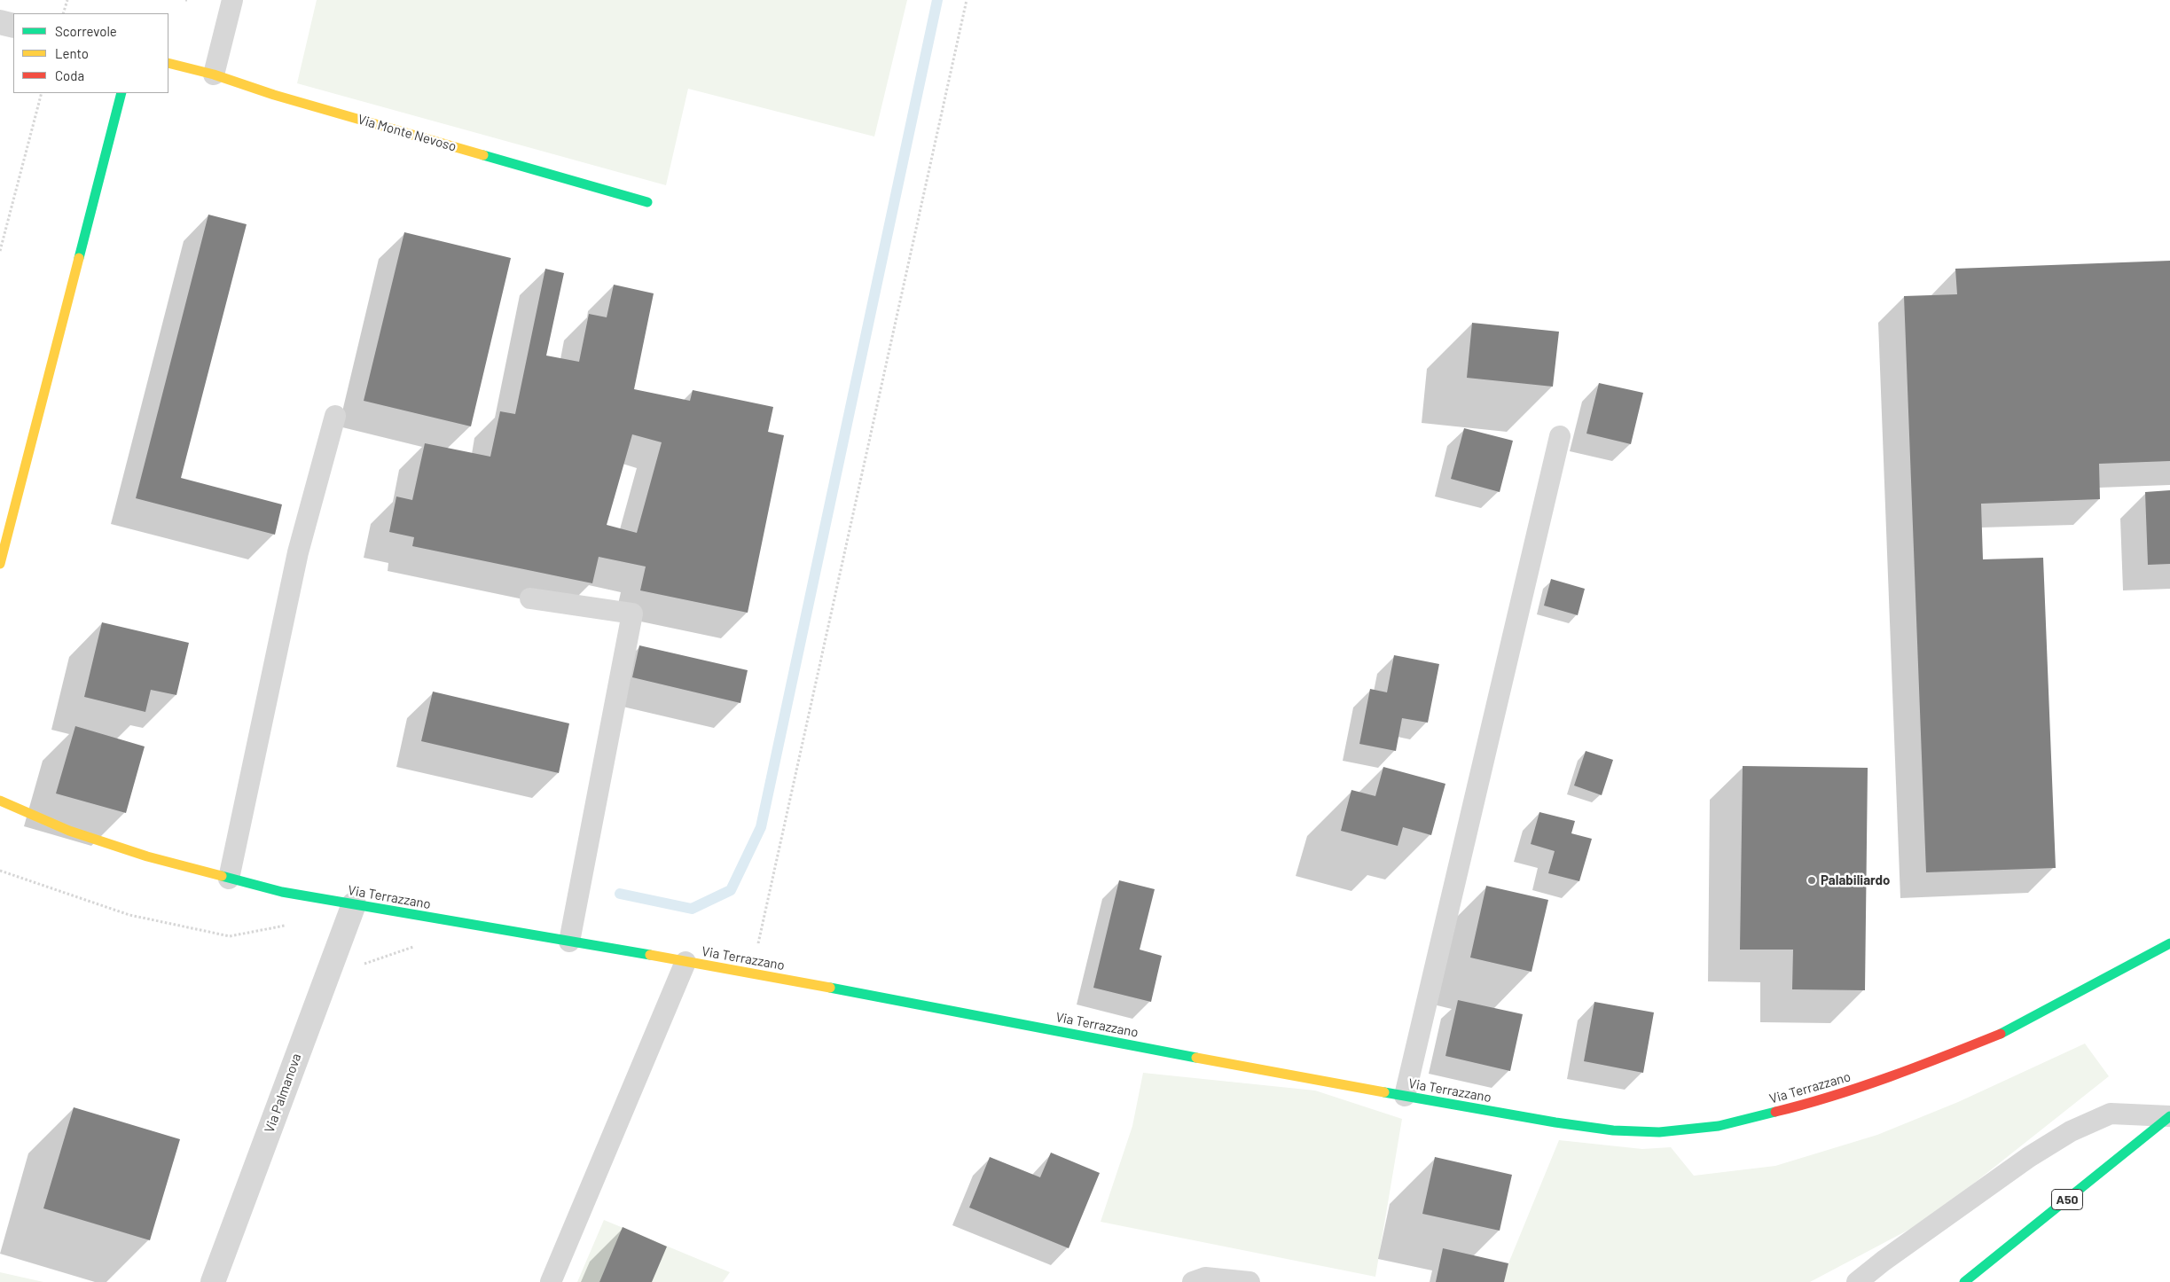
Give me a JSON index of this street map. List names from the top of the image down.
{
  "streets": {
    "main road": ["Via Monte Nevoso", "Via Terrazzano", "A50"],
    "street": ["Via Palmanova"]
  },
  "crossings": [
    ["Via Terrazzano", "Via Palmanova"]
  ],
  "places": ["Palabiliardo"],
  "legend": ["Scorrevole", "Lento", "Coda"]
}
